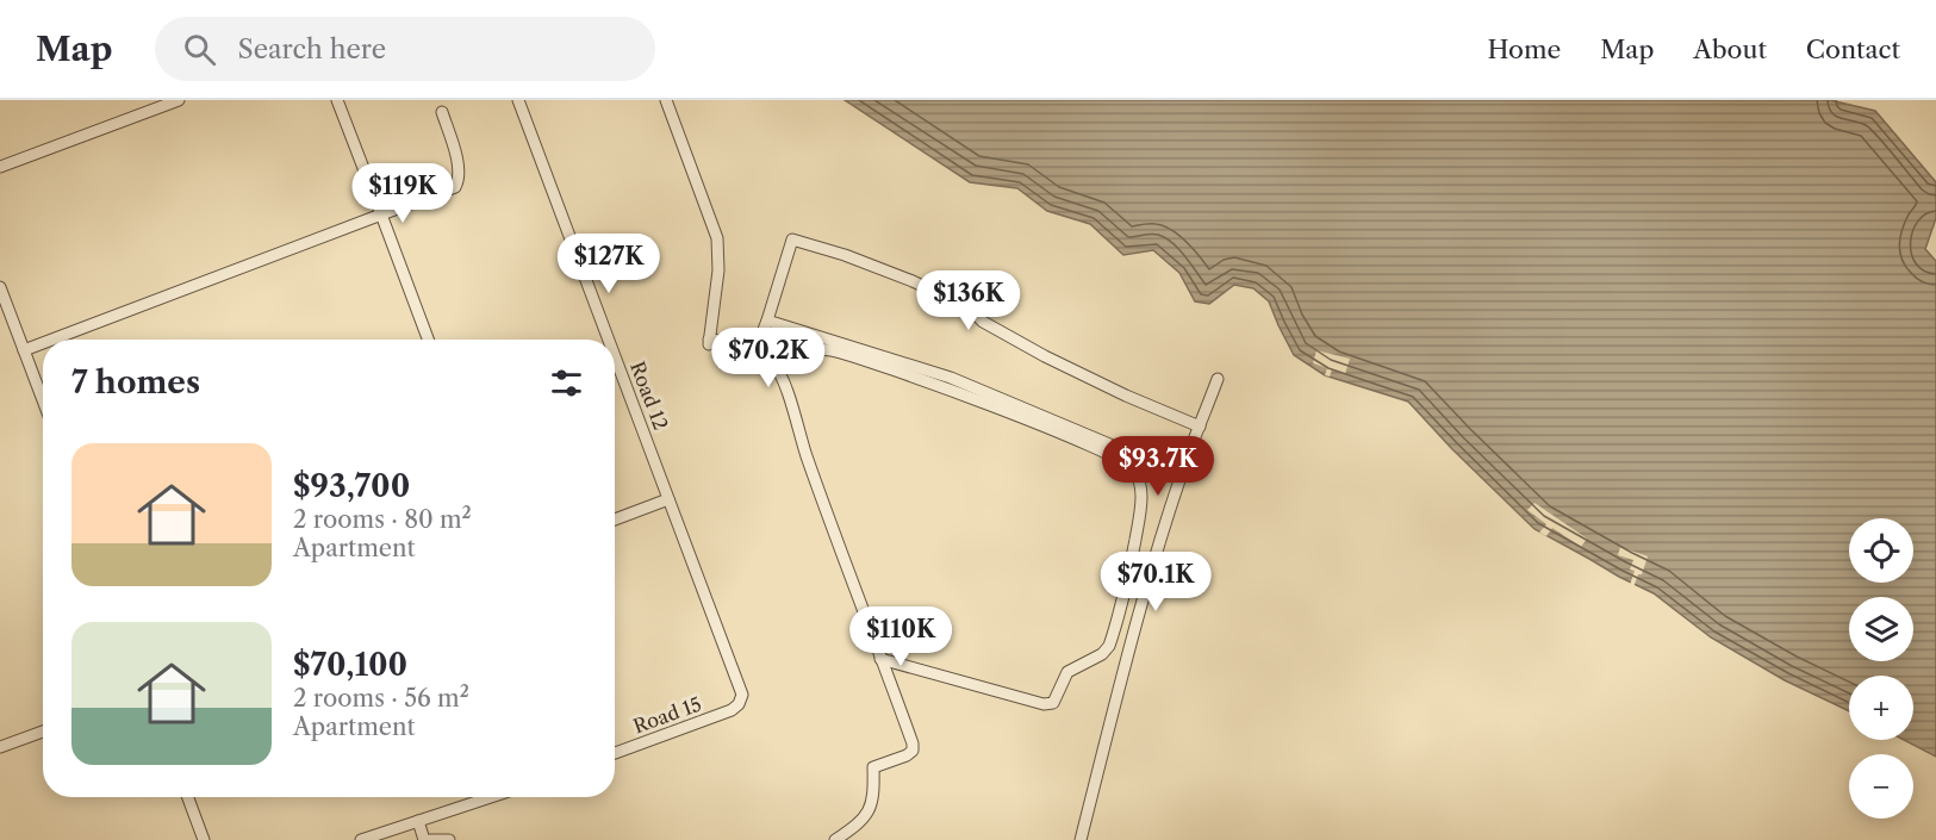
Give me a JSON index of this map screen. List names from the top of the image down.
{
  "streets": {
    "street": ["Road 12", "Road 15"]
  },
  "crossings": [
    ["Road 12", "Road 15"]
  ],
  "page": {
    "header": "Map",
    "search": "Search here",
    "nav": [
      "Home",
      "Map",
      "About",
      "Contact"
    ],
    "price": [
      "$119K",
      "$127K",
      "$136K",
      "$70.2K",
      "$93.7K",
      "$70.1K",
      "$110K"
    ],
    "heading": "7 homes",
    "list": [
      {
        "name": "$93,700",
        "note": "2 rooms · 80 m² · Apartment"
      },
      {
        "name": "$70,100",
        "note": "2 rooms · 56 m² · Apartment"
      }
    ],
    "map_buttons": ["+", "−"]
  }
}
